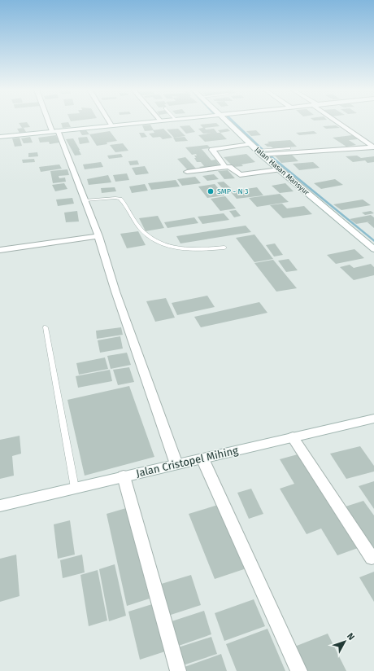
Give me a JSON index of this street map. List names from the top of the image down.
{
  "streets": {
    "street": ["Jalan Hasan Mansyur", "Jalan Cristopel Mihing"]
  },
  "places": ["SMP - N 3"],
  "north": "top right"
}
